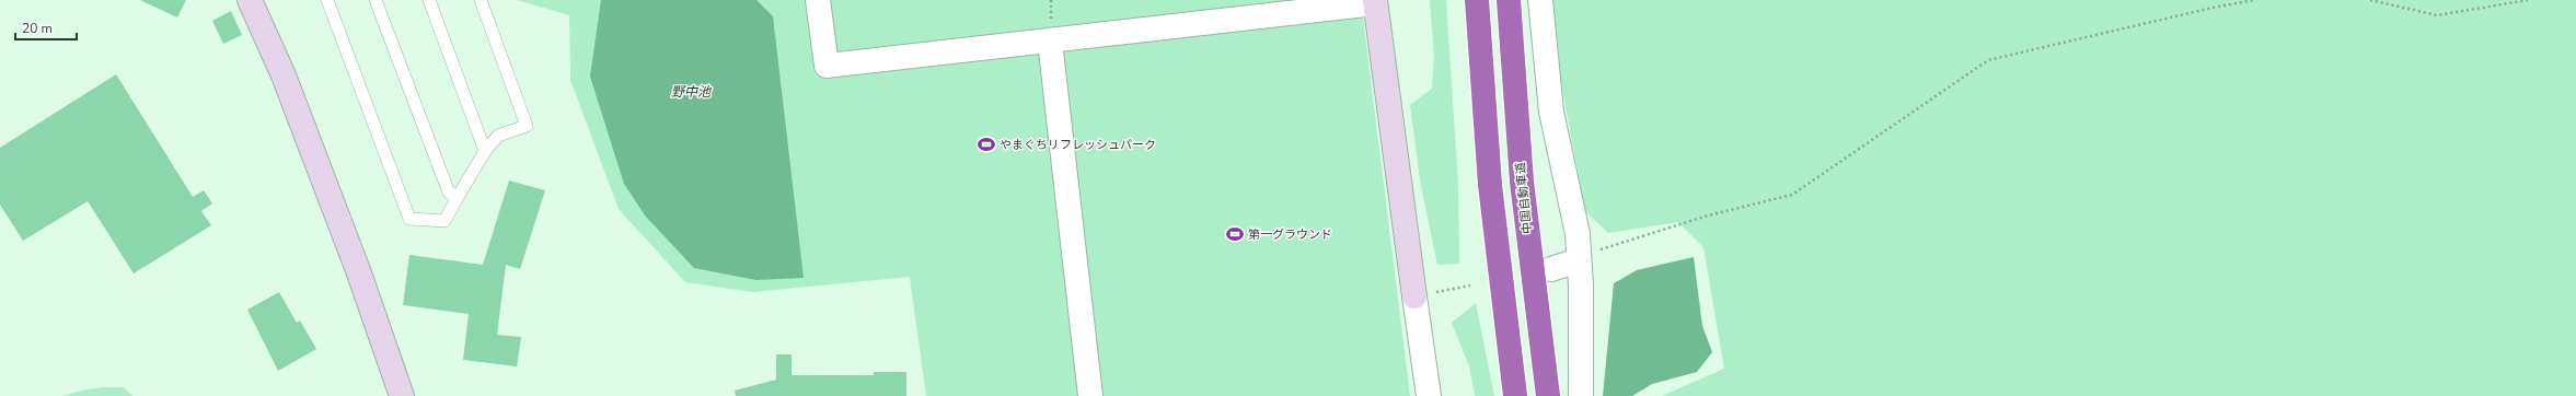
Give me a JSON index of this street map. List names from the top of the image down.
{
  "streets": {
    "highway": ["中国自動車道"]
  },
  "water": ["野中池"],
  "places": {
    "sports": ["やまぐちリフレッシュパーク", "第一グラウンド"]
  },
  "scale_bar": "20 m"
}
